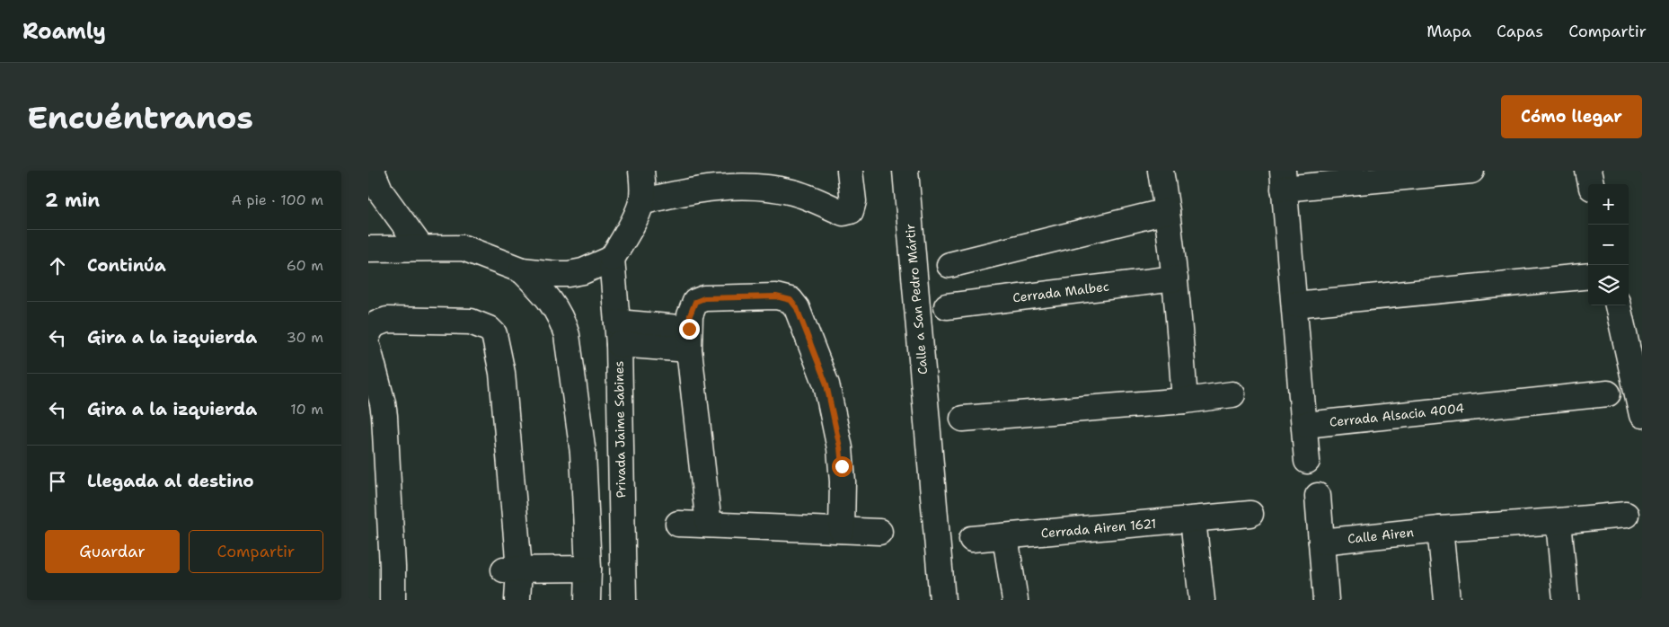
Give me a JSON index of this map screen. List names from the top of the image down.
{
  "streets": {
    "street": [
      "Cerrada Malbec",
      "Calle a San Pedro Mártir",
      "Cerrada Alsacia 4004",
      "Privada Jaime Sabines",
      "Cerrada Airen 1621",
      "Calle Airen"
    ]
  },
  "page": {
    "header": "Roamly",
    "nav": ["Mapa", "Capas", "Compartir"],
    "buttons": [
      "Cómo llegar",
      ["Guardar", "Compartir"]
    ],
    "title": "Encuéntranos",
    "heading": ["2 min", "A pie · 100 m"],
    "map_buttons": ["+", "−"],
    "list": [
      ["Continúa", "60 m"],
      ["Gira a la izquierda", "30 m"],
      ["Gira a la izquierda", "10 m"],
      "Llegada al destino"
    ]
  }
}
